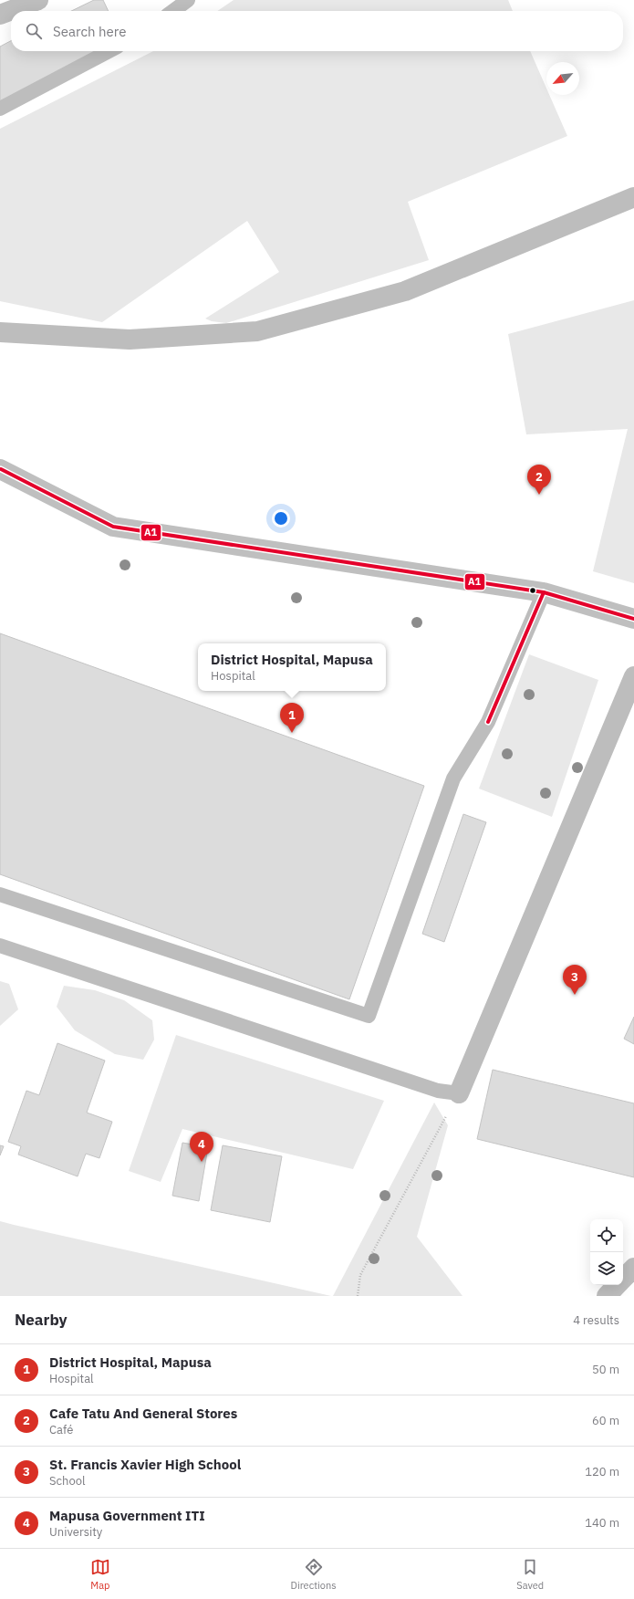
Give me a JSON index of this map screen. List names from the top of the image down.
{
  "lines": ["transit line A1"],
  "north": "bottom left",
  "page": {
    "search": "Search here",
    "pins": [
      "2",
      "1",
      "3",
      "4"
    ],
    "popup": ["District Hospital, Mapusa", "Hospital"],
    "heading": ["Nearby", "4 results"],
    "list": [
      {
        "mark": "1",
        "name": "District Hospital, Mapusa",
        "note": "Hospital",
        "value": "50 m"
      },
      {
        "mark": "2",
        "name": "Cafe Tatu And General Stores",
        "note": "Café",
        "value": "60 m"
      },
      {
        "mark": "3",
        "name": "St. Francis Xavier High School",
        "note": "School",
        "value": "120 m"
      },
      {
        "mark": "4",
        "name": "Mapusa Government ITI",
        "note": "University",
        "value": "140 m"
      }
    ],
    "nav": ["Map", "Directions", "Saved"]
  }
}
